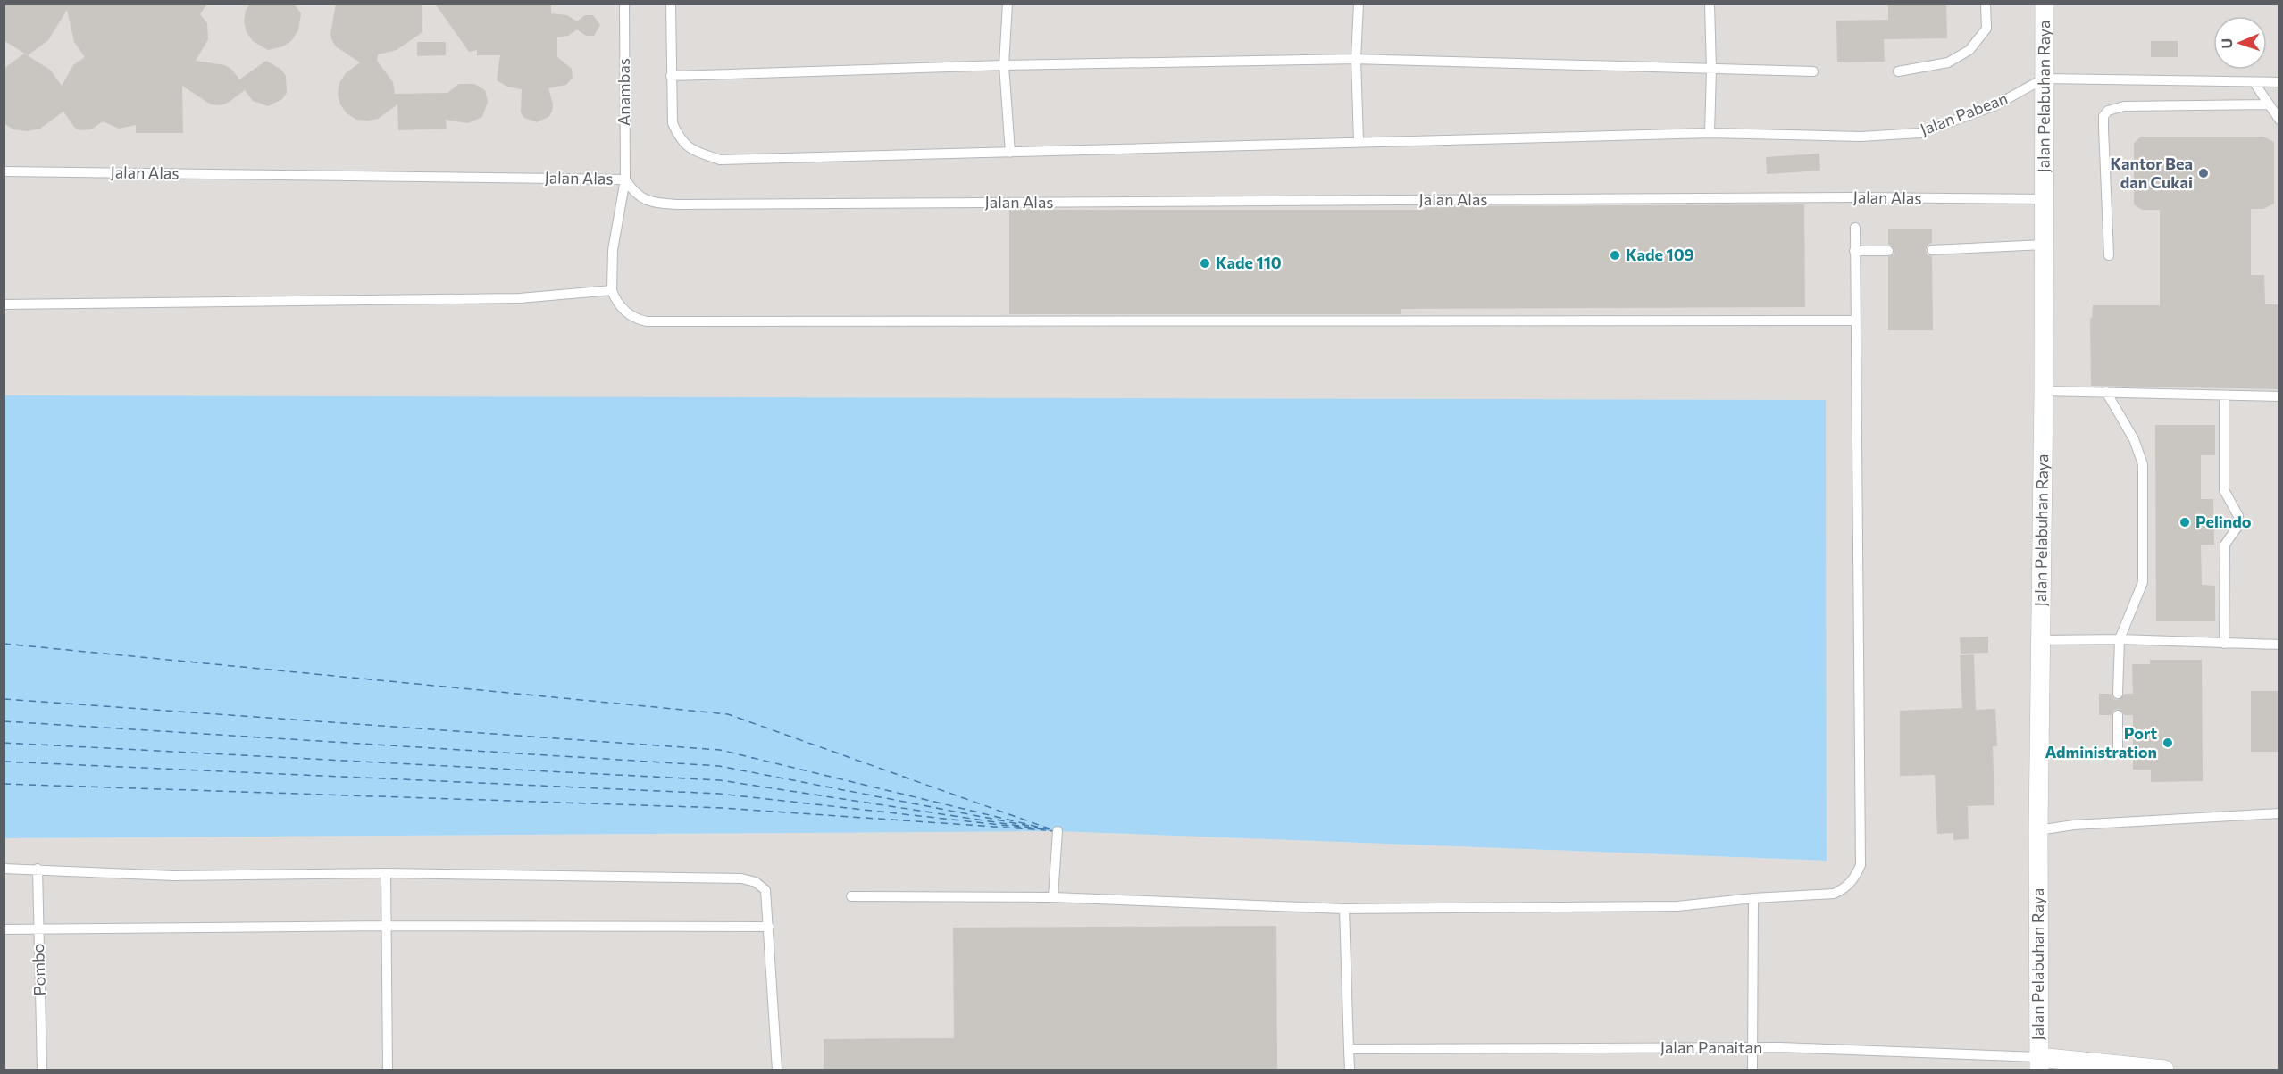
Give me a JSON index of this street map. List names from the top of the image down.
{
  "streets": {
    "street": ["Jalan Pelabuhan Raya"],
    "lane": [
      "Anambas",
      "Jalan Pabean",
      "Jalan Alas",
      "Pombo",
      "Jalan Panaitan"
    ]
  },
  "crossings": [
    ["Anambas", "Jalan Alas"],
    ["Jalan Pelabuhan Raya", "Jalan Pabean"],
    ["Jalan Pelabuhan Raya", "Jalan Alas"],
    ["Jalan Pelabuhan Raya", "Jalan Panaitan"]
  ],
  "places": [
    "Kantor Bea dan Cukai",
    "Kade 109",
    "Kade 110",
    "Pelindo",
    "Port Administration"
  ],
  "north": "left"
}
